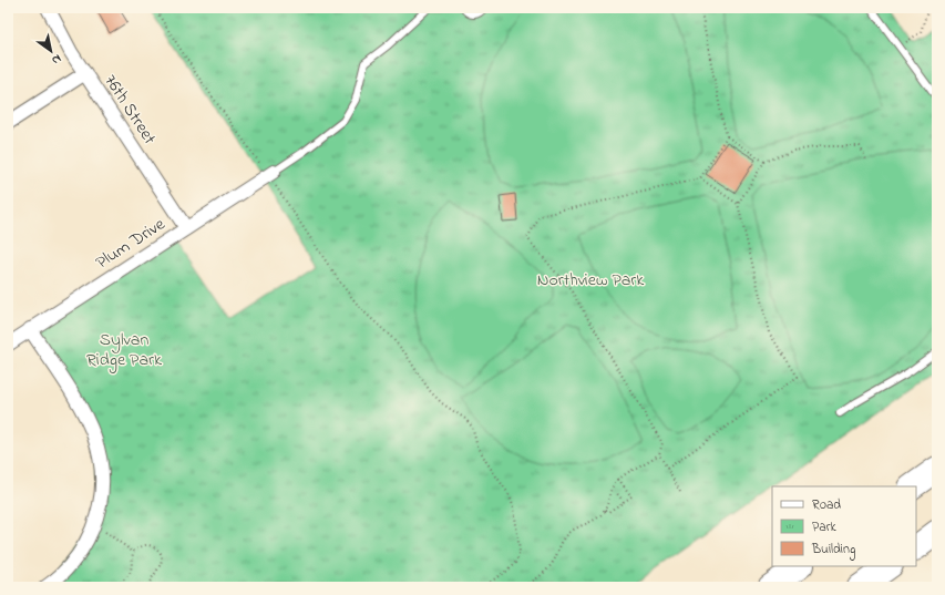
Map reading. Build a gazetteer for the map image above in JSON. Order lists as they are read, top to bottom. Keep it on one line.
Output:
{"streets":{"street":["76th Street","Plum Drive"]},"crossings":[["76th Street","Plum Drive"]],"parks":["Northview Park","Sylvan Ridge Park"],"legend":["Road","Park","Building"],"north":"bottom right"}
